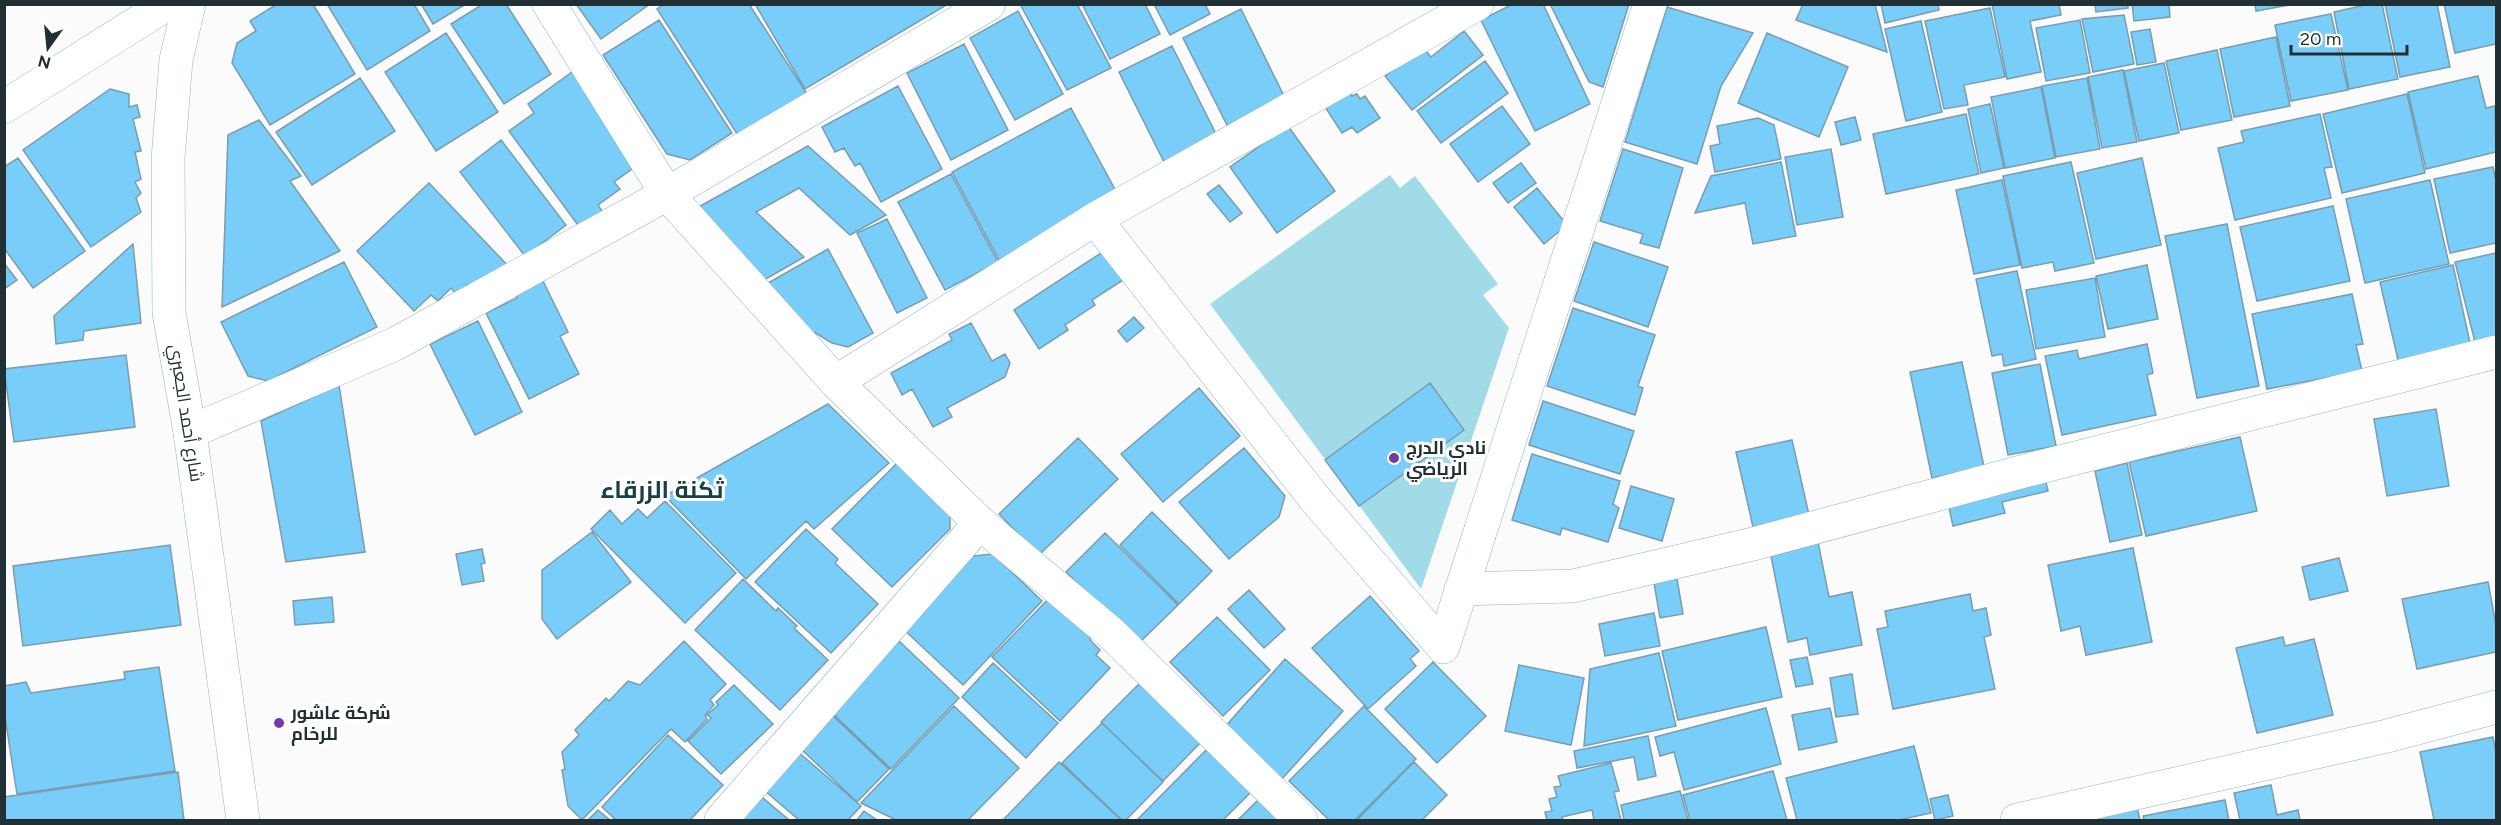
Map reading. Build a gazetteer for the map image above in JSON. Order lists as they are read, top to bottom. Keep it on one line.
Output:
{"streets":{"street":["شارع أحمد الجعبري"]},"districts":["ثكنة الزرقاء"],"places":["نادي الدرج الرياضي","شركة عاشور للرخام"],"scale_bar":"20 m","north":"bottom"}
